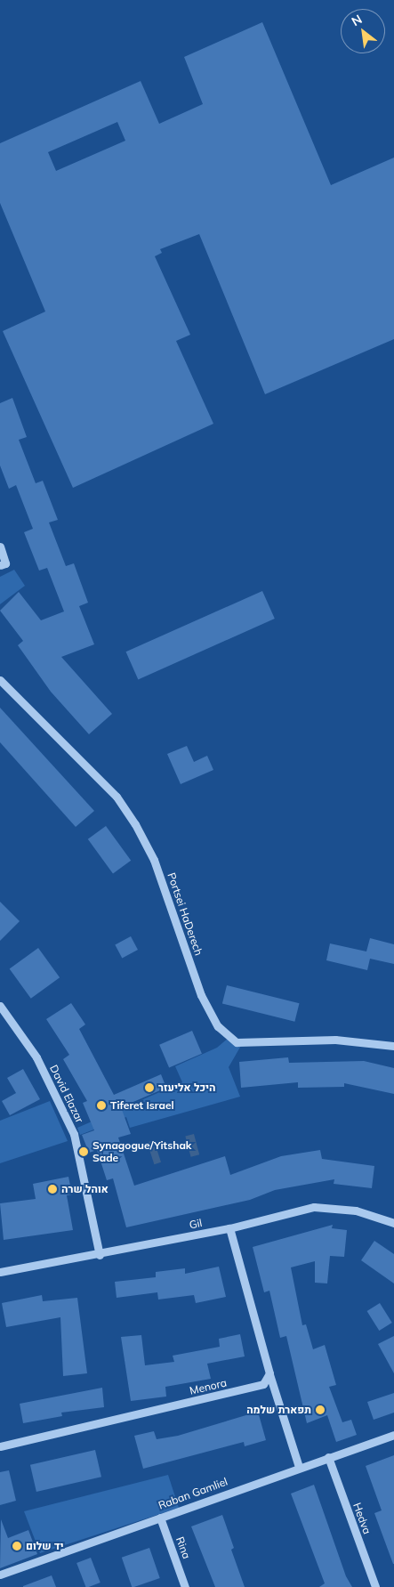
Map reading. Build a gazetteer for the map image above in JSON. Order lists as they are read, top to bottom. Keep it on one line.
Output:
{"streets":{"street":["Portsei HaDerech","David Elazar","Gil","Menora","Raban Gamliel","Hedva","Rina"]},"crossings":[["David Elazar","Gil"],["Raban Gamliel","Hedva"],["Raban Gamliel","Rina"]],"places":["היכל אליעזר","Tiferet Israel","Synagogue/Yitshak Sade","אוהל שרה","תפארת שלמה","יד שלום"],"north":"top left"}
